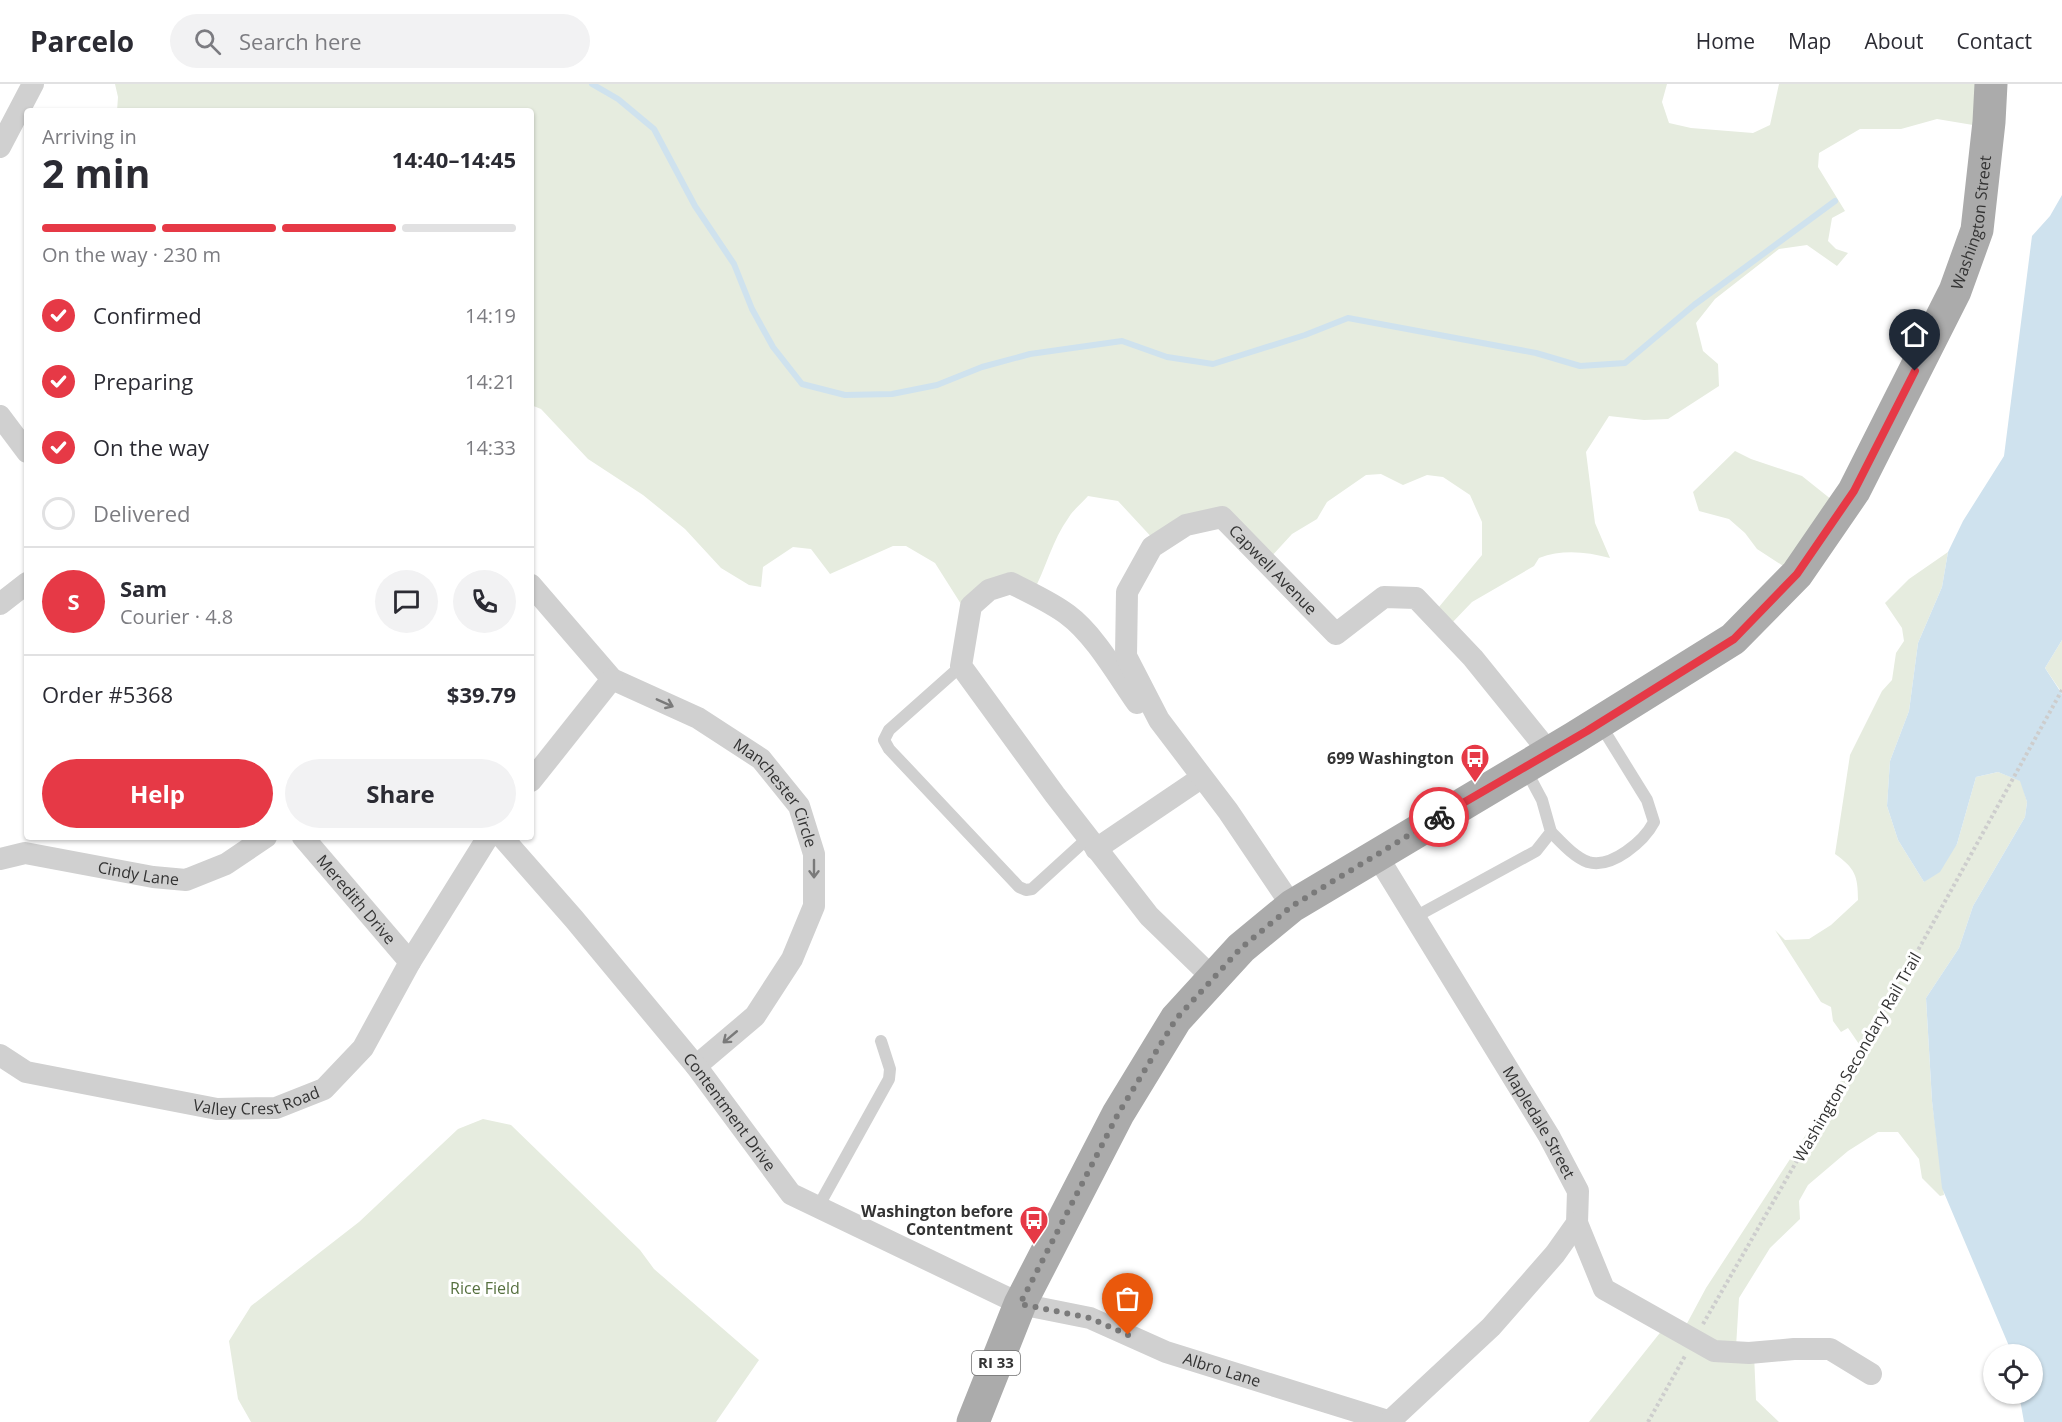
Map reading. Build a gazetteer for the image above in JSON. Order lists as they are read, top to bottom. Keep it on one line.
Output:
{"streets":{"main road":["Washington Street","RI 33"],"street":["Capwell Avenue","Manchester Circle","Cindy Lane","Meredith Drive","Valley Crest Road","Contentment Drive","Mapledale Street","Albro Lane"],"path":["Washington Secondary Rail Trail"]},"crossings":[["Washington Street","Capwell Avenue"],["Washington Street","Contentment Drive"],["Washington Street","Mapledale Street"],["Washington Street","Albro Lane"],["Manchester Circle","Contentment Drive"],["Meredith Drive","Valley Crest Road"],["Contentment Drive","Albro Lane"]],"parks":["Rice Field"],"places":{"bus stop":["699 Washington","Washington before Contentment"]},"page":{"header":"Parcelo","search":"Search here","nav":["Home","Map","About","Contact"],"heading":["2 min","Arriving in","14:40–14:45"],"panel":["Sam","Courier · 4.8","Order #5368","$39.79"],"bar":"On the way · 230 m","list":[["Confirmed","14:19"],["Preparing","14:21"],["On the way","14:33"],"Delivered"],"round":"S","buttons":["Help","Share"]}}
